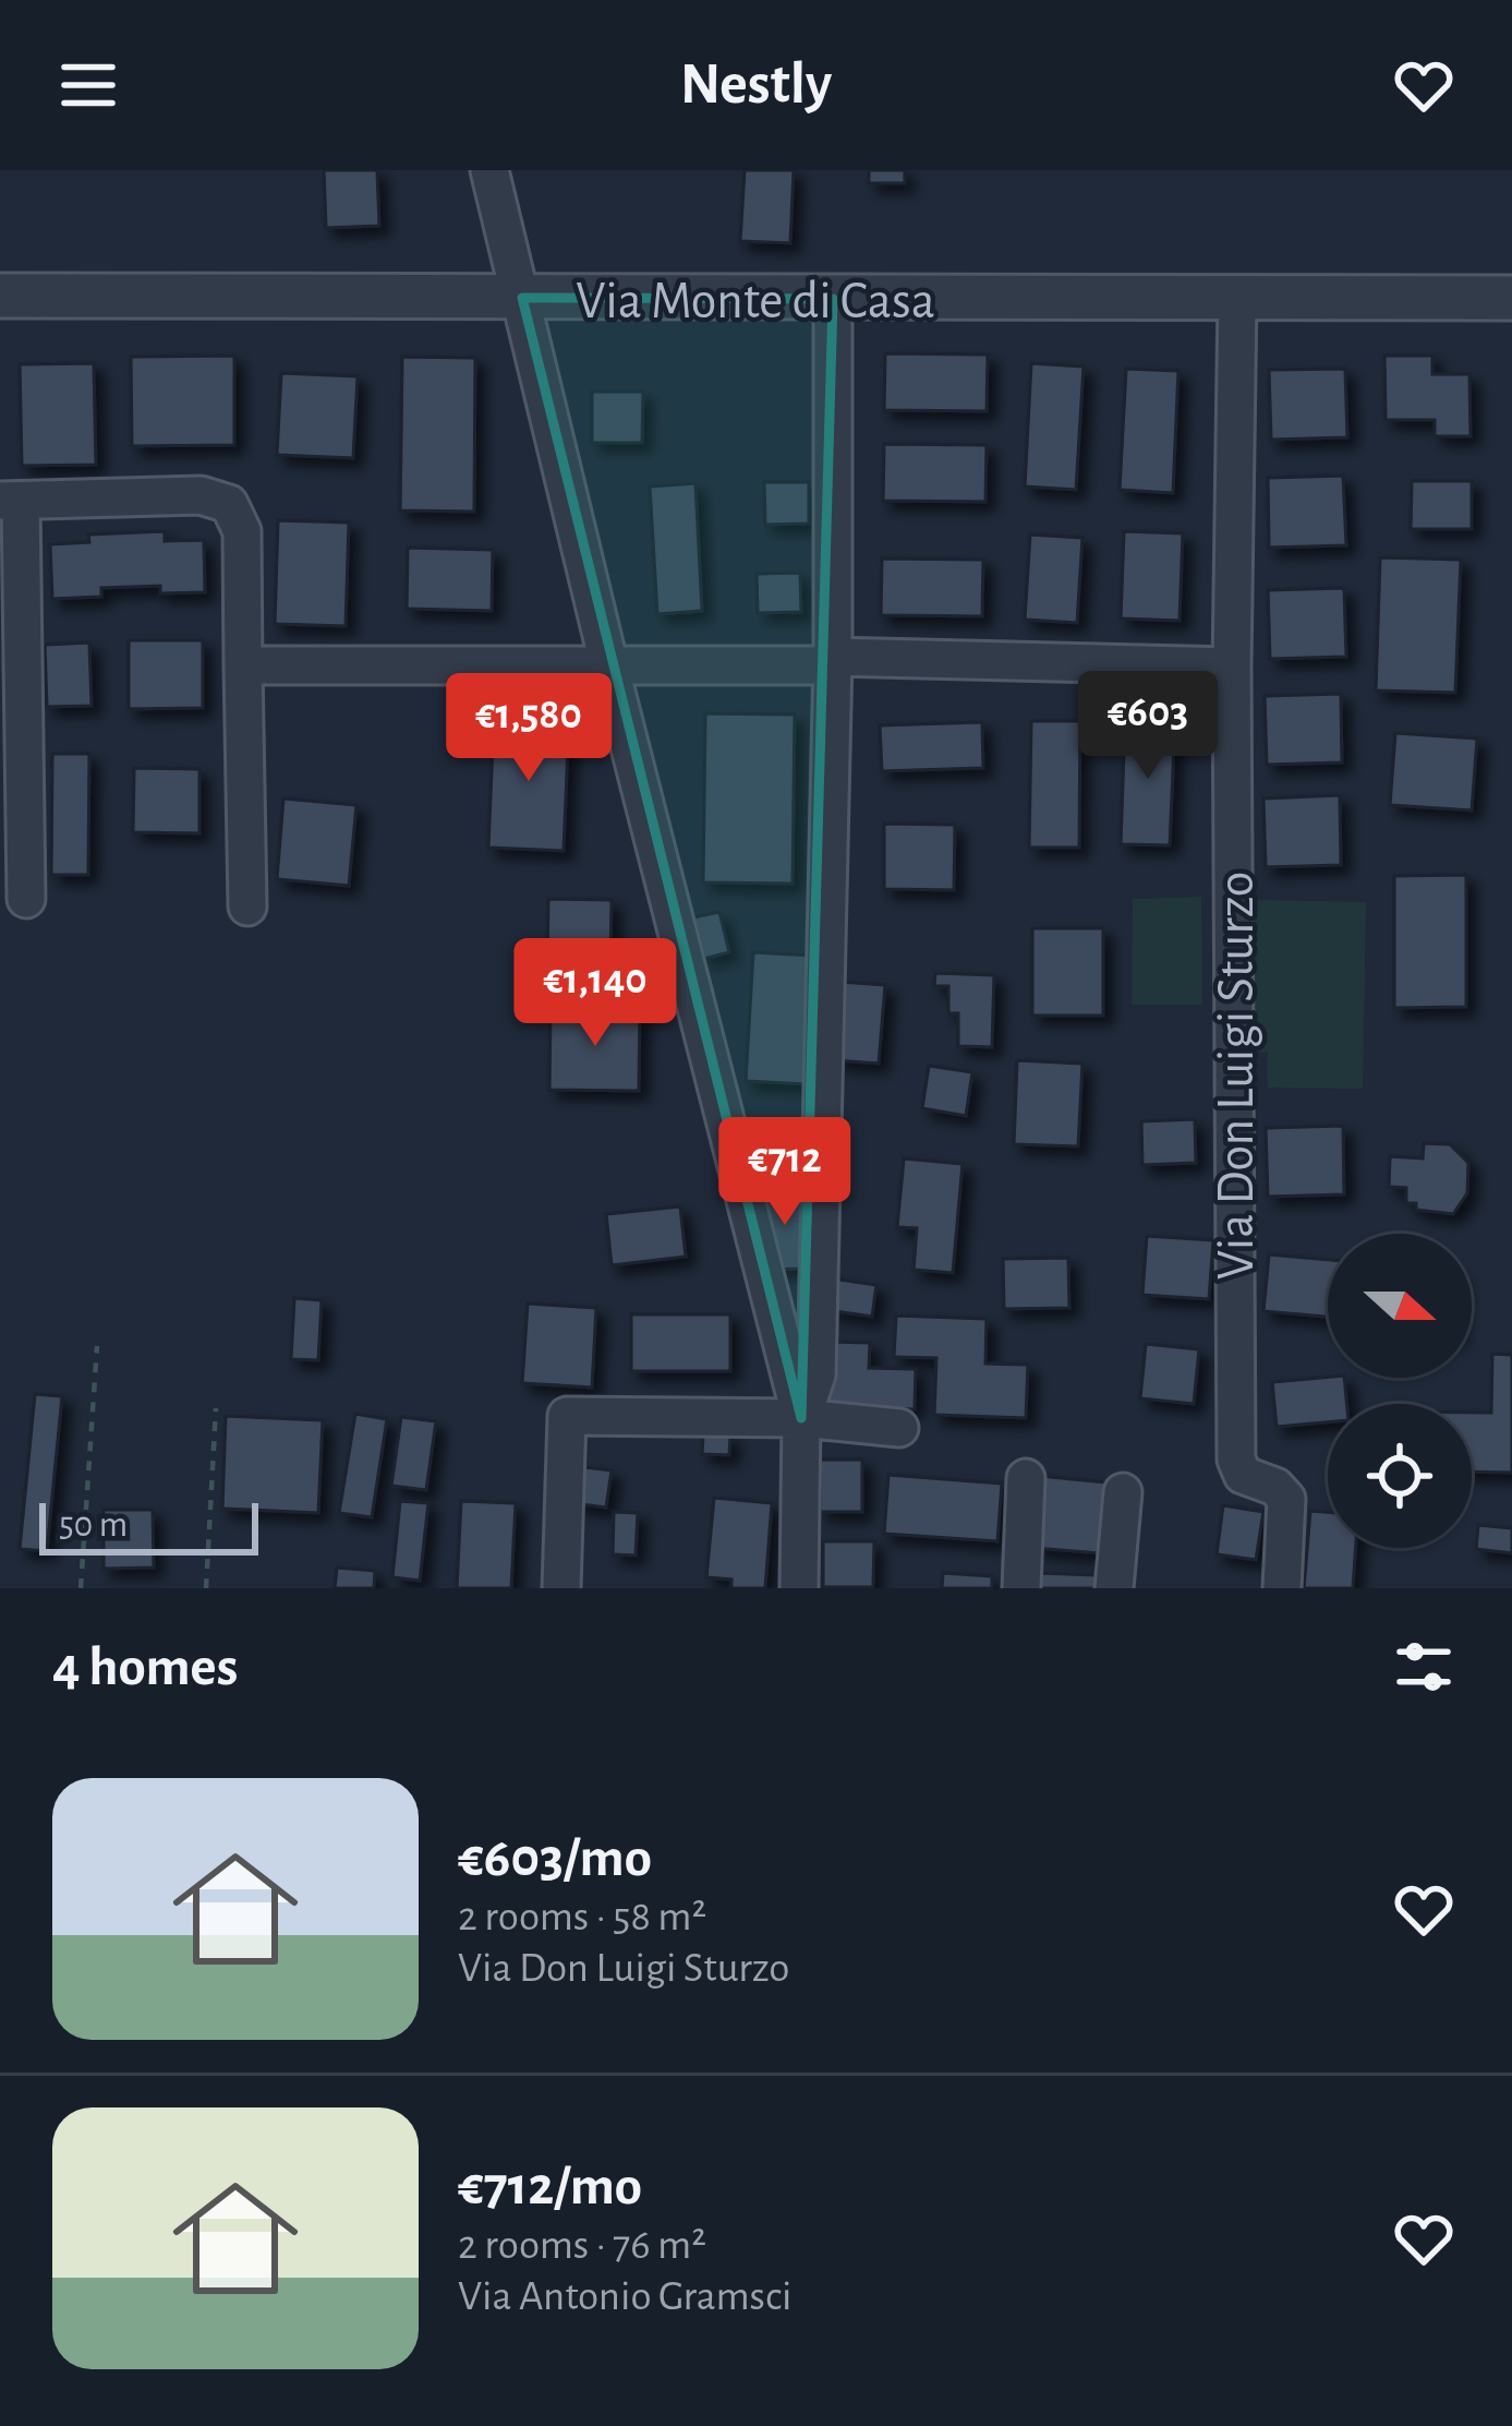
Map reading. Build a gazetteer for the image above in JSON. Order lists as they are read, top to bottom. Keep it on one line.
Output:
{"streets":{"street":["Via Monte di Casa","Via Don Luigi Sturzo"]},"crossings":[["Via Monte di Casa","Via Don Luigi Sturzo"]],"scale_bar":"50 m","north":"right","page":{"header":"Nestly","price":["€603","€1,580","€1,140","€712"],"scale":"50 m","heading":"4 homes","list":[{"name":"€603/mo","note":"2 rooms · 58 m² · Via Don Luigi Sturzo"},{"name":"€712/mo","note":"2 rooms · 76 m² · Via Antonio Gramsci"}]}}
